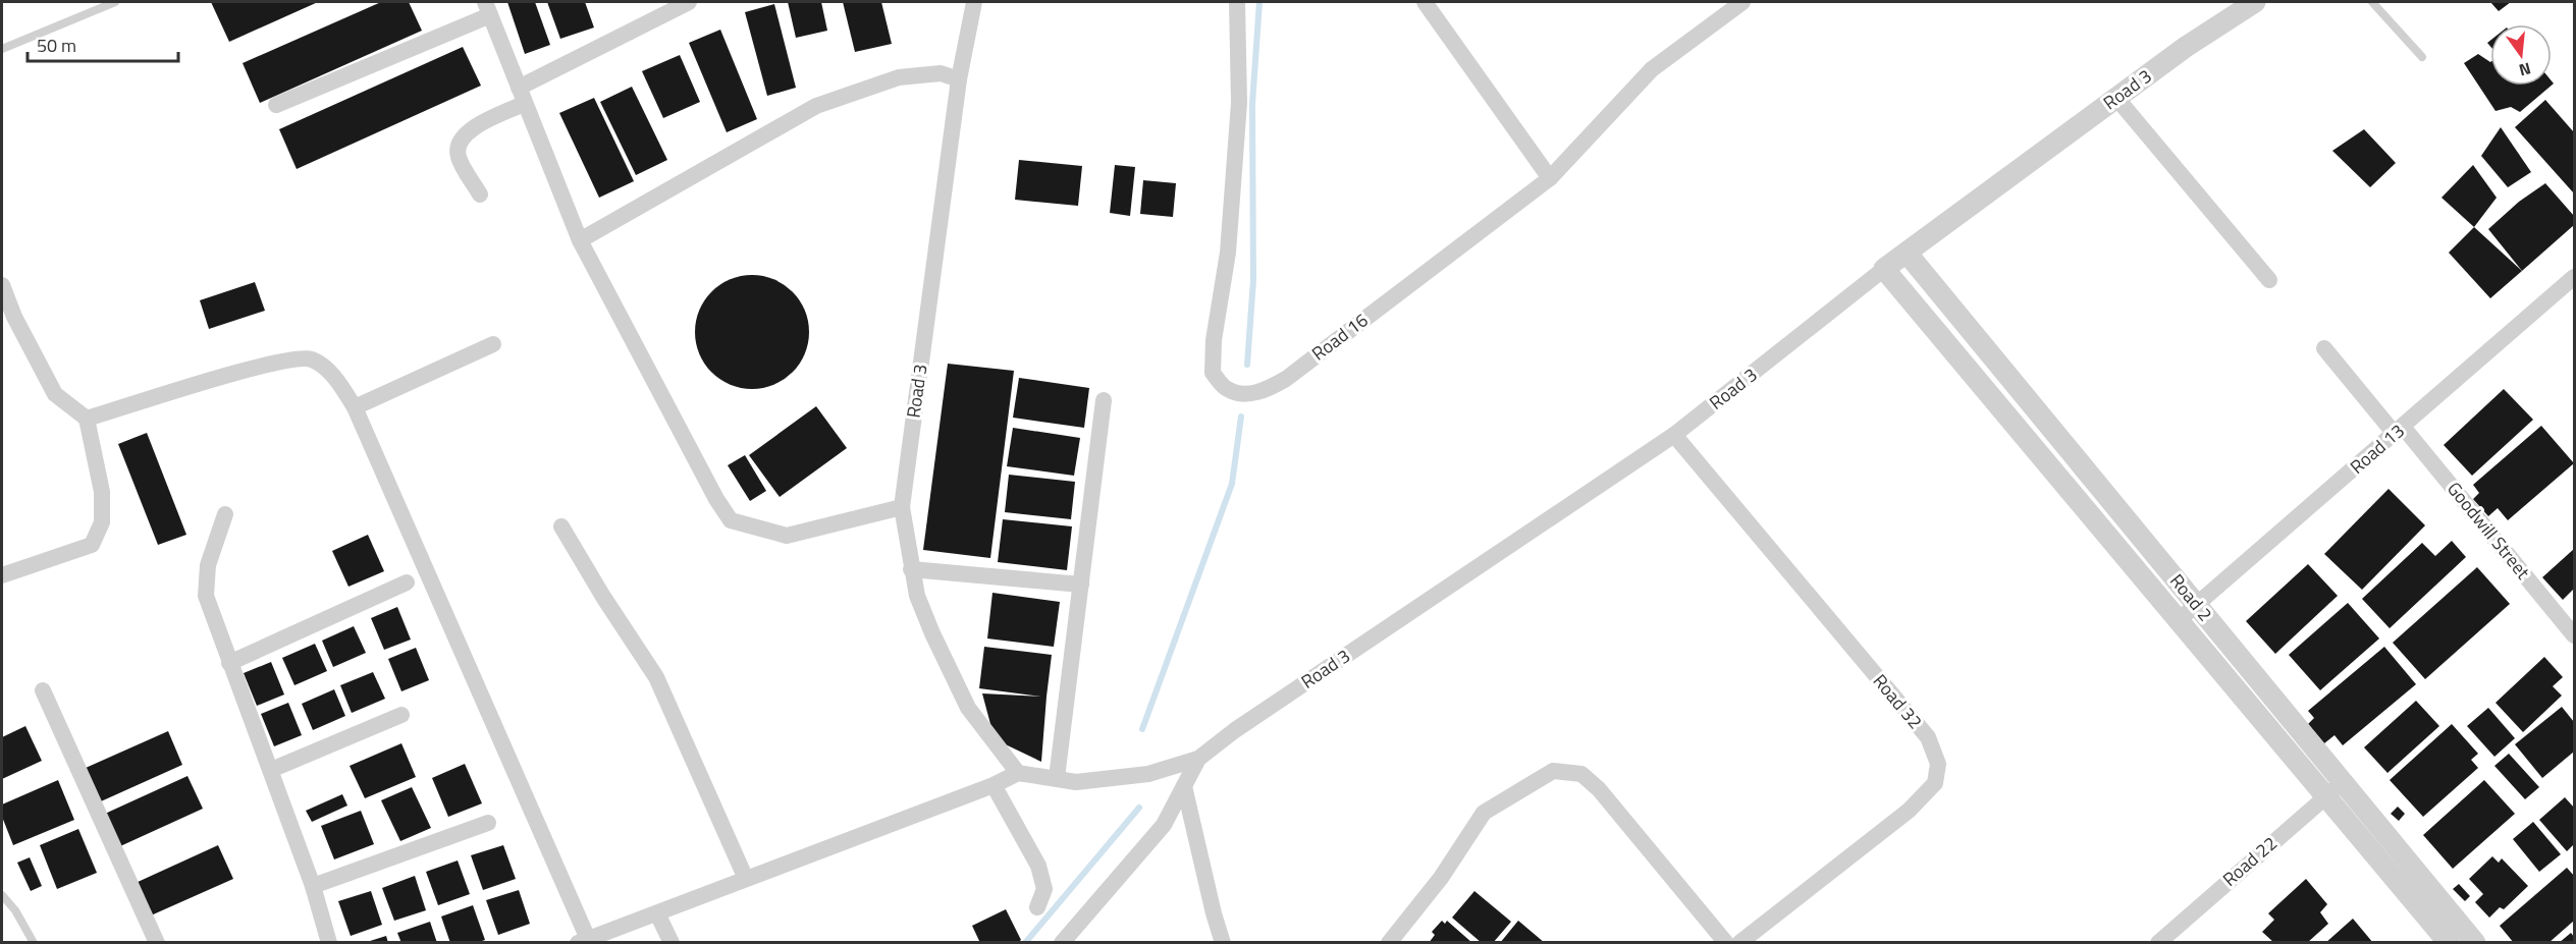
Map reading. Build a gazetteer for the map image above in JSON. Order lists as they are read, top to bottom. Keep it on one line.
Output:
{"streets":{"street":["Road 3","Road 16","Road 13","Goodwill Street","Road 2","Road 32","Road 22"]},"crossings":[["Road 3","Road 2"],["Road 3","Road 32"],["Road 13","Goodwill Street"],["Road 13","Road 2"],["Road 2","Road 22"]],"scale_bar":"50 m","north":"bottom"}
